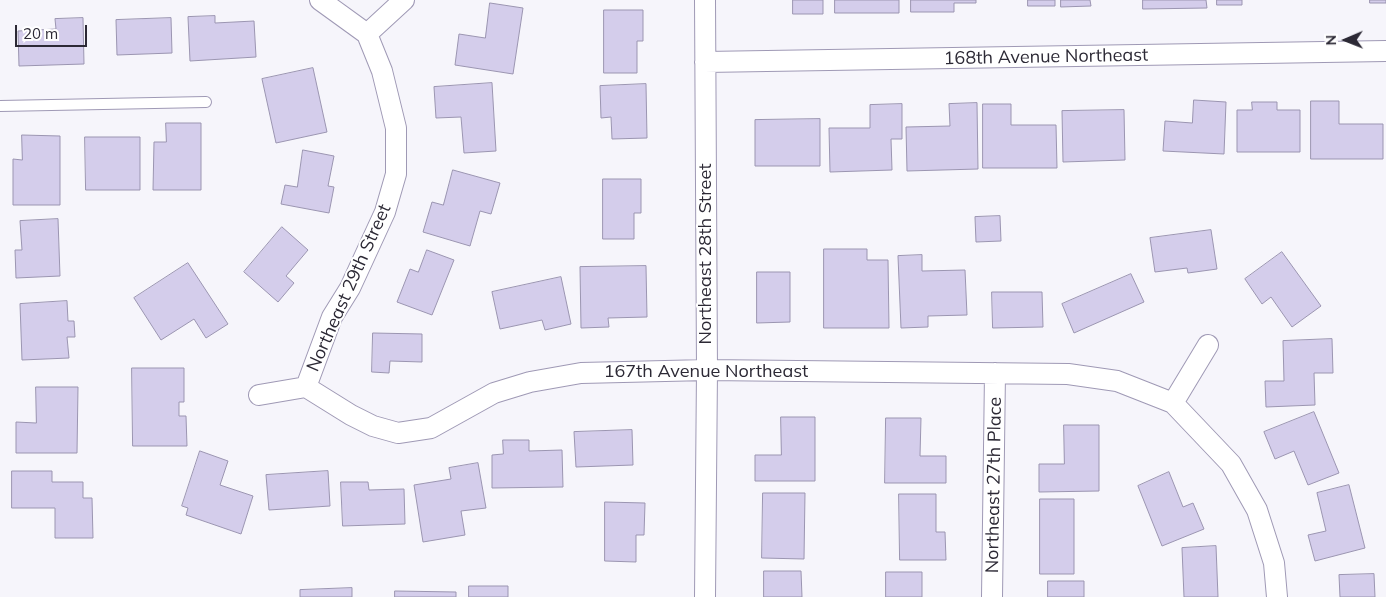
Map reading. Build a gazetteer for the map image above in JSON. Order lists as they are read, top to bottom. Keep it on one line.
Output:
{"streets":{"street":["168th Avenue Northeast","Northeast 28th Street","Northeast 29th Street","167th Avenue Northeast","Northeast 27th Place"]},"crossings":[["168th Avenue Northeast","Northeast 28th Street"],["Northeast 28th Street","167th Avenue Northeast"],["Northeast 29th Street","167th Avenue Northeast"],["167th Avenue Northeast","Northeast 27th Place"]],"scale_bar":"20 m","north":"left"}
